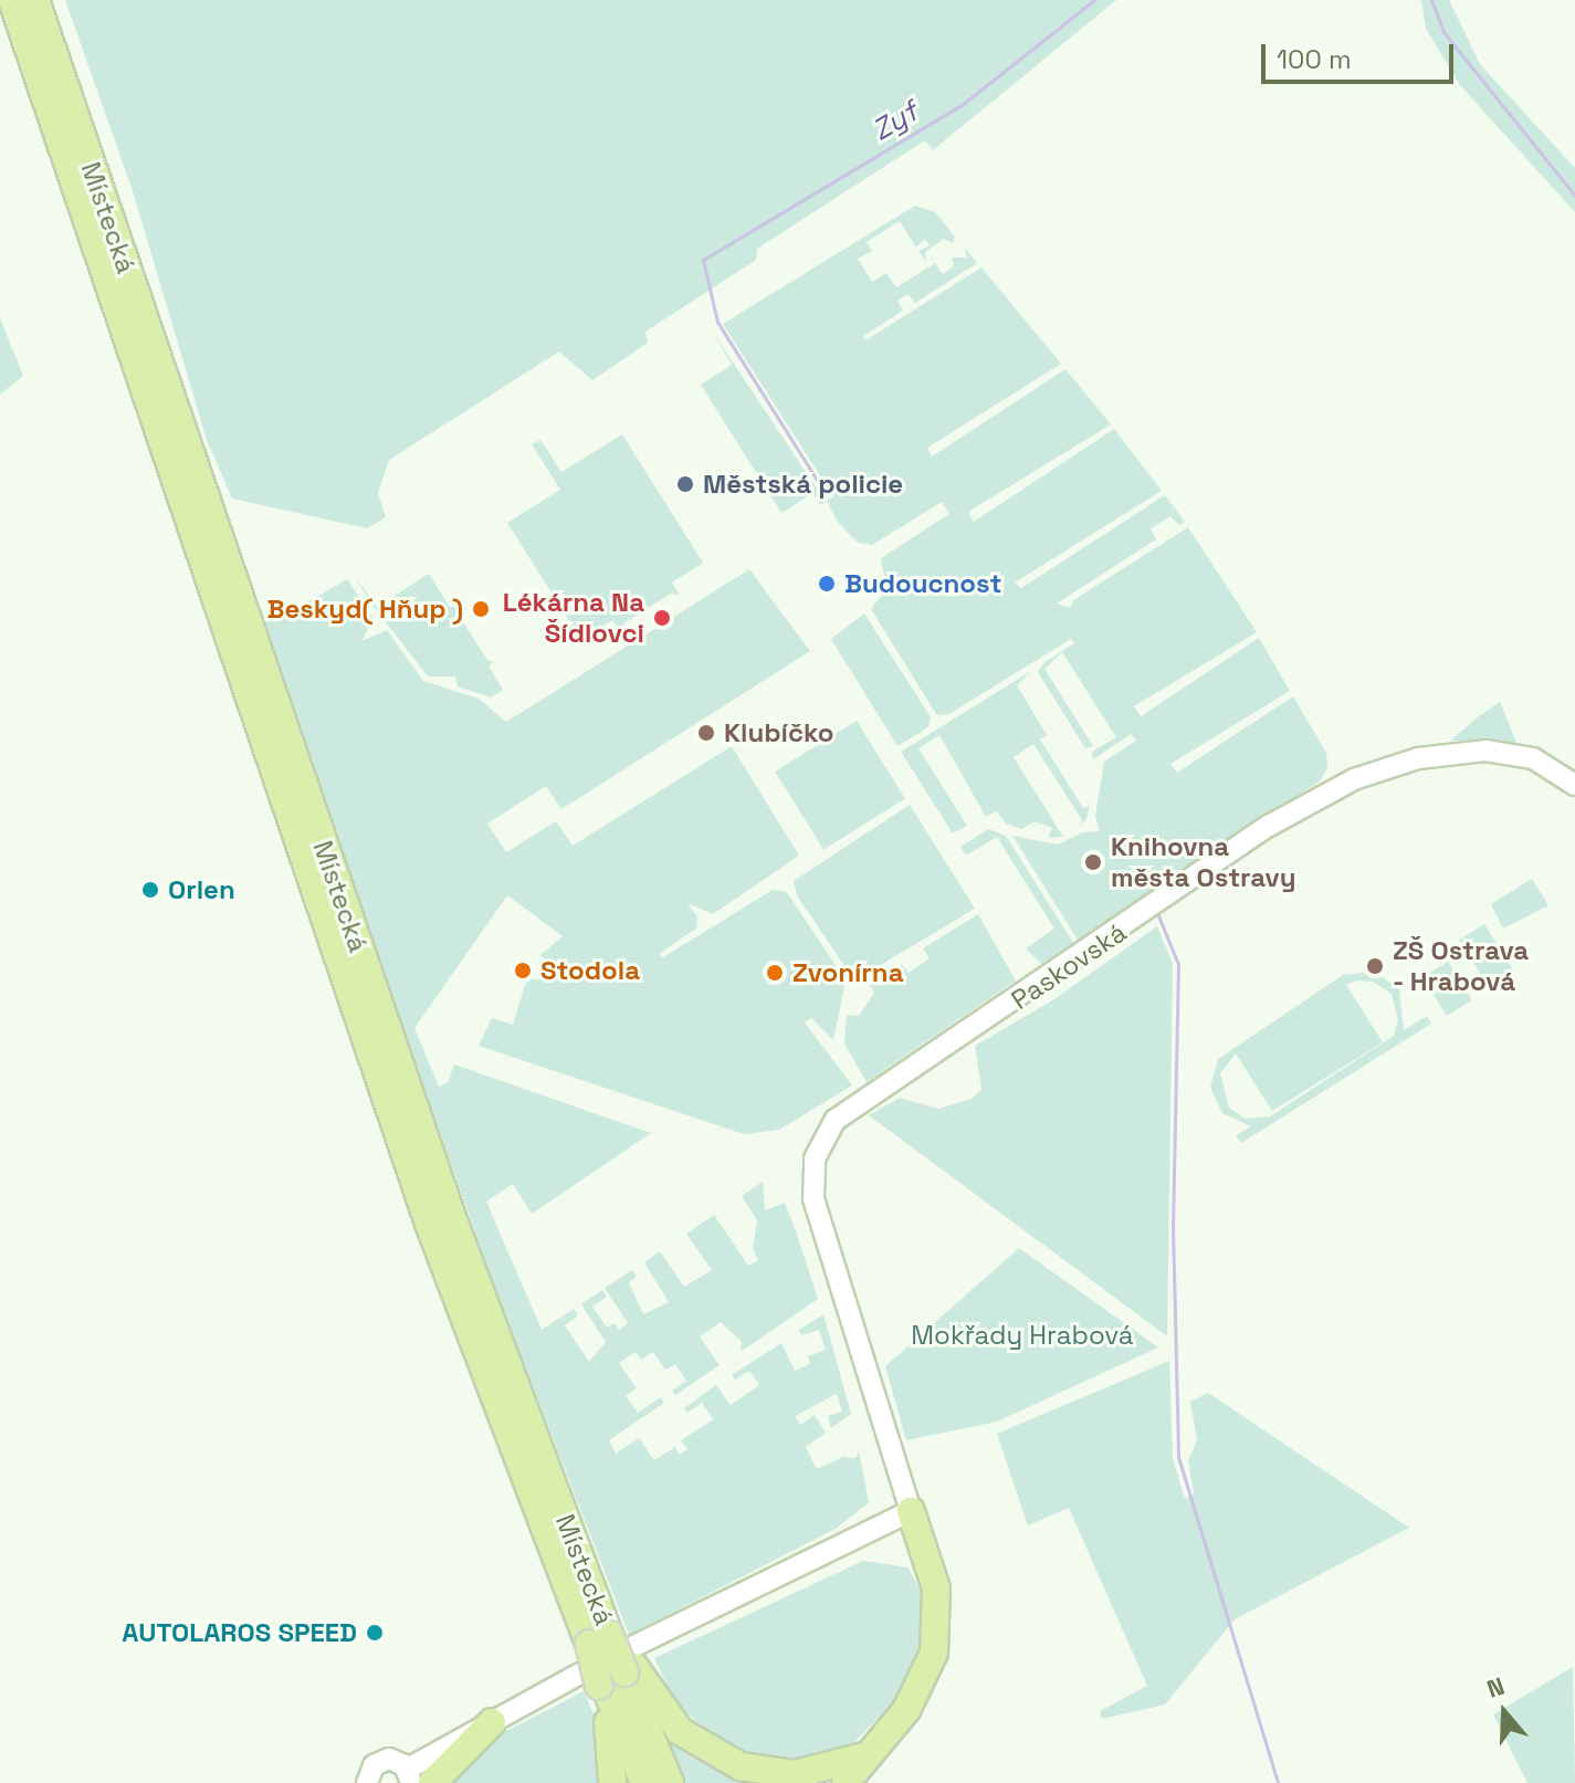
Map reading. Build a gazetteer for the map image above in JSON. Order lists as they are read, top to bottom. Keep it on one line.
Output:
{"streets":{"highway":["Místecká"],"main road":["Paskovská"]},"water":["Zyf"],"parks":["Mokřady Hrabová"],"places":["Městská policie","Budoucnost","Beskyd( Hňup )","Lékárna Na Šídlovci","Klubíčko","Knihovna města Ostravy","Orlen","ZŠ Ostrava - Hrabová","Stodola","Zvonírna","AUTOLAROS SPEED"],"scale_bar":"100 m","north":"top"}
